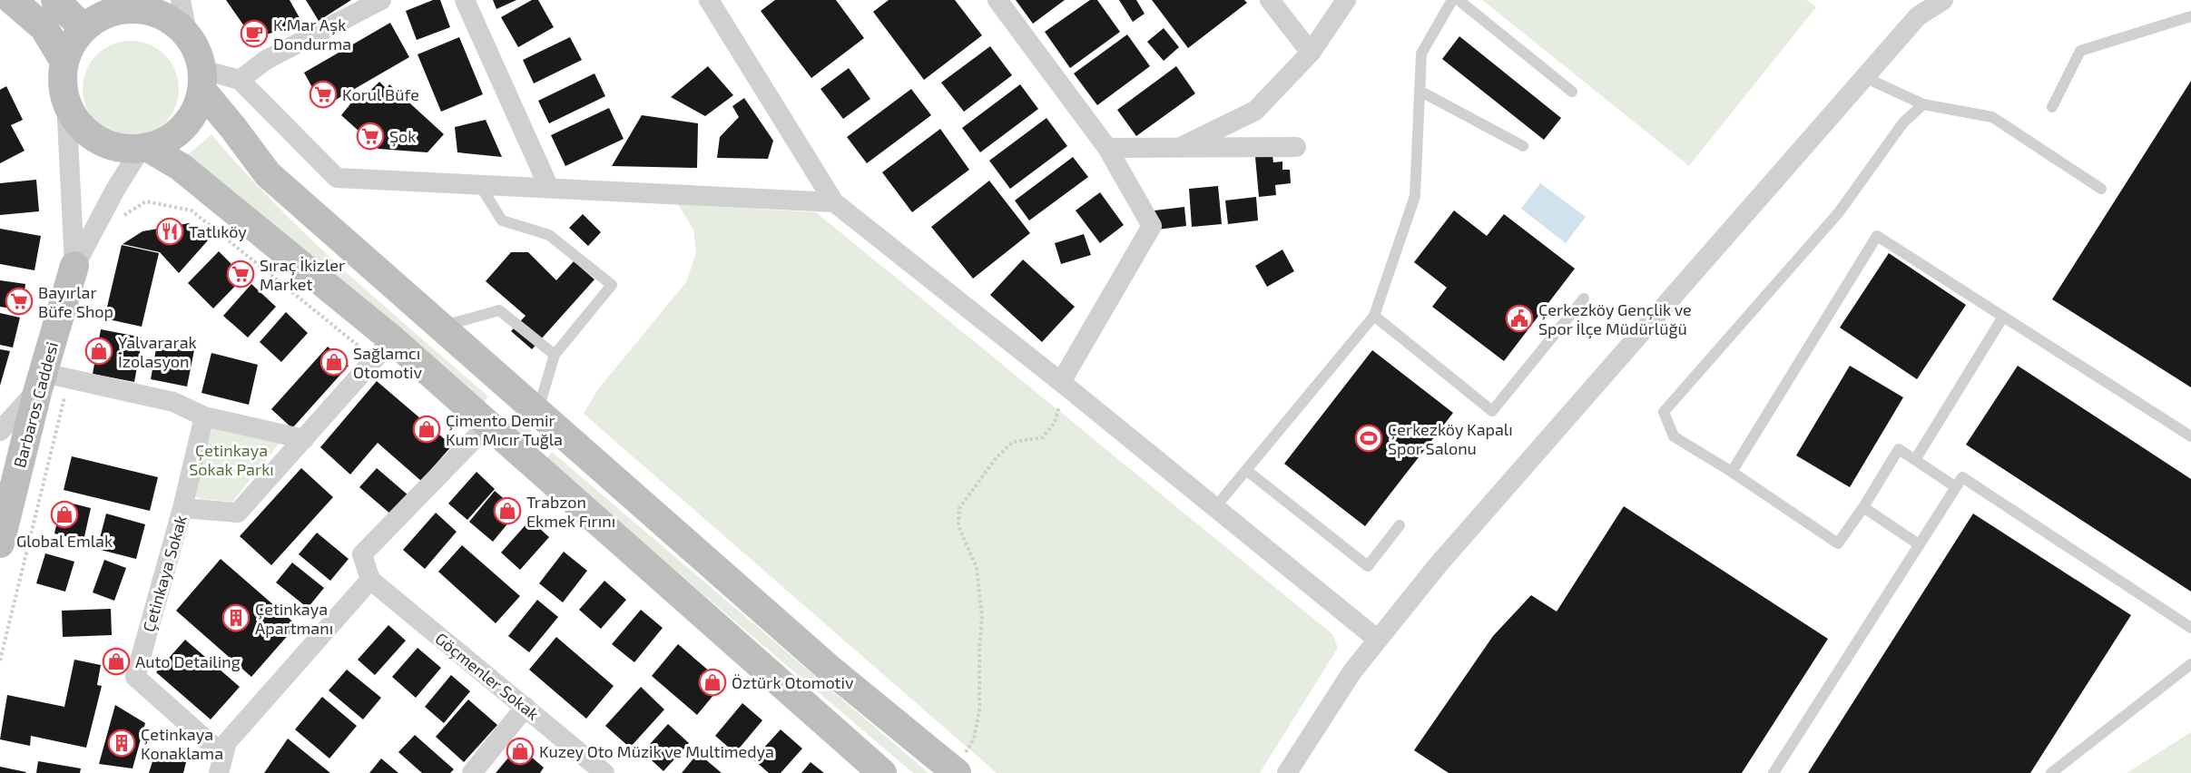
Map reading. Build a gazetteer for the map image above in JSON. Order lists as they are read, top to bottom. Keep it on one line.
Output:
{"streets":{"main road":["Barbaros Caddesi"],"street":["Çetinkaya Sokak","Göçmenler Sokak"]},"parks":["Çetinkaya Sokak Parkı"],"places":{"cafe":["K.Mar Aşk Dondurma"],"supermarket":["Korul Büfe","Şok","Sıraç İkizler Market","Bayırlar Büfe Shop"],"restaurant":["Tatlıköy"],"public building":["Çerkezköy Gençlik ve Spor İlçe Müdürlüğü"],"shop":["Yalvararak İzolasyon","Sağlamcı Otomotiv","Çimento Demir Kum Mıcır Tuğla","Trabzon Ekmek Fırını","Global Emlak","Auto Detailing","Öztürk Otomotiv","Kuzey Oto Müzik ve Multimedya"],"sports":["Çerkezköy Kapalı Spor Salonu"],"building":["Çetinkaya Apartmanı","Çetinkaya Konaklama"]}}
